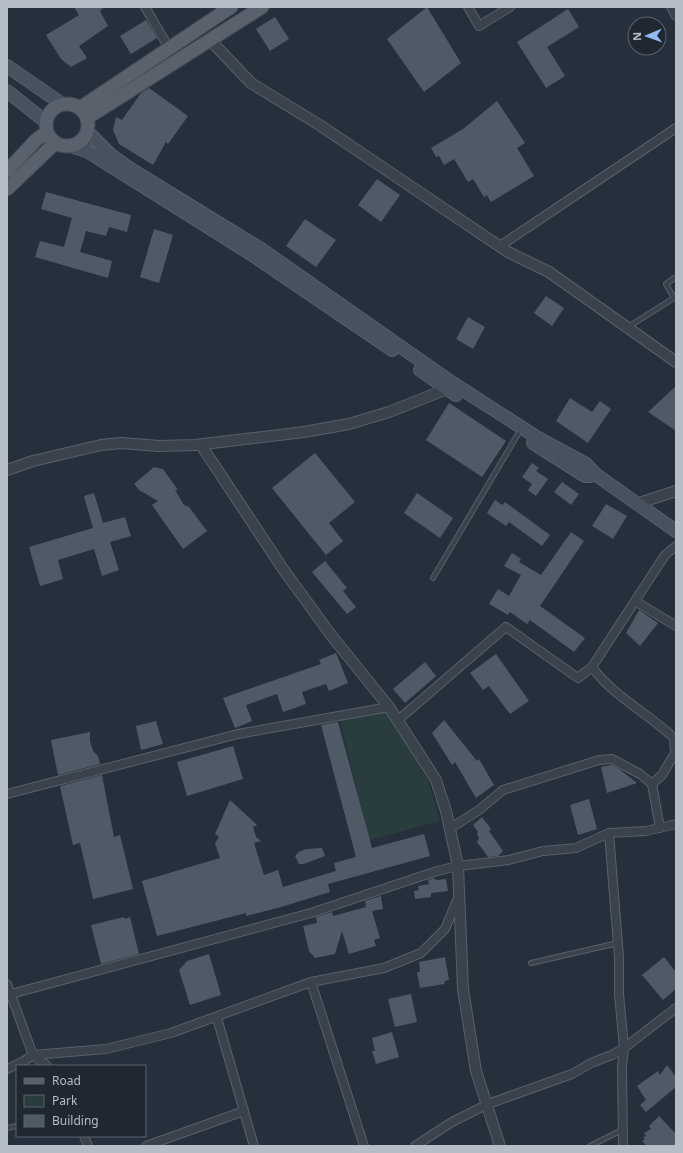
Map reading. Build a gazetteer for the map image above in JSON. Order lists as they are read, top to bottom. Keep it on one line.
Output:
{"legend":["Road","Park","Building"],"north":"left"}
